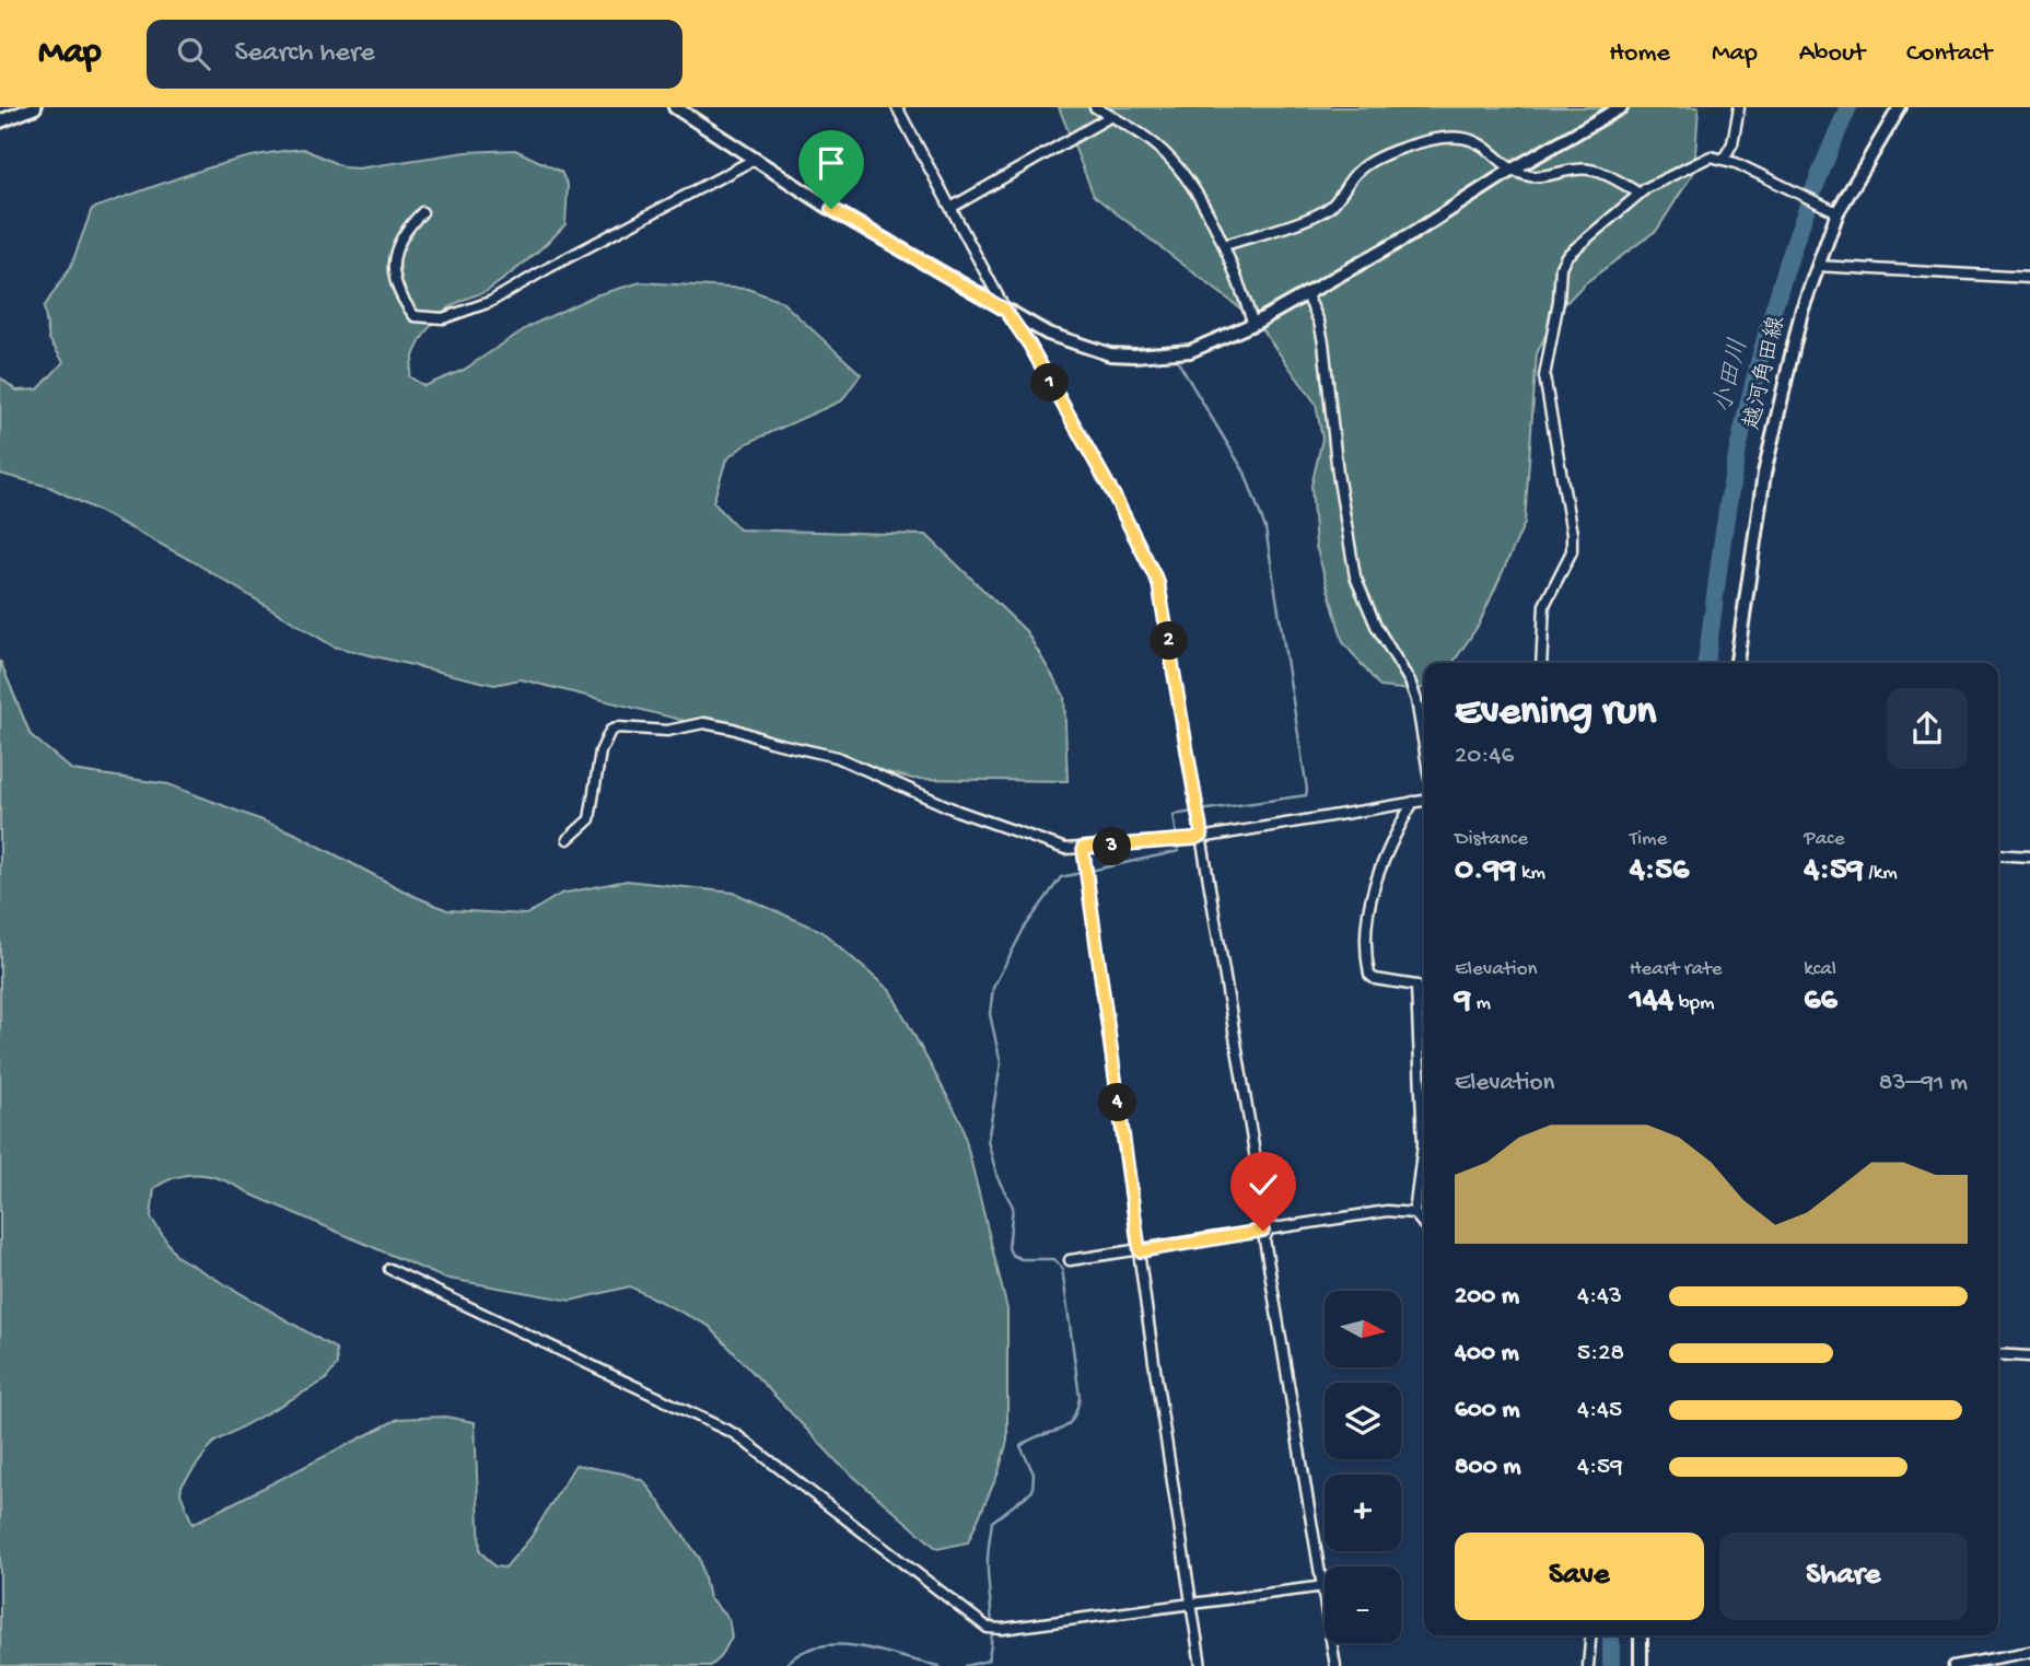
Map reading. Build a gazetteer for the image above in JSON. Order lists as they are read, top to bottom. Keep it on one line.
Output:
{"streets":{"street":["越河角田線"]},"water":["小田川"],"north":"right","page":{"header":"Map","search":"Search here","nav":["Home","Map","About","Contact"],"pins":["1","2","3","4"],"heading":["Evening run","20:46"],"stats":[["Distance","0.99 km"],["Time","4:56"],["Pace","4:59 /km"],["Elevation","9 m"],["Heart rate","144 bpm"],["kcal","66"]],"chart":["Elevation","83–91 m"],"list":[{"name":"200 m","note":"4:43"},{"name":"400 m","note":"5:28"},{"name":"600 m","note":"4:45"},{"name":"800 m","note":"4:59"}],"map_buttons":["+","−"],"buttons":["Save","Share"]}}
